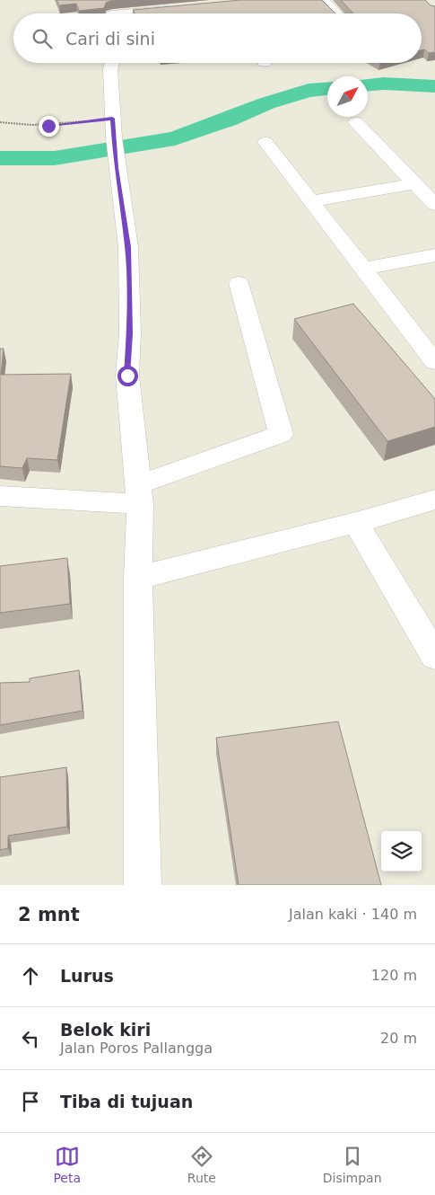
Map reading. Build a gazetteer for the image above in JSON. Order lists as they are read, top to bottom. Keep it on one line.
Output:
{"north":"top right","page":{"search":"Cari di sini","heading":["2 mnt","Jalan kaki · 140 m"],"list":[["Lurus","120 m"],["Belok kiri","Jalan Poros Pallangga","20 m"],"Tiba di tujuan"],"nav":["Peta","Rute","Disimpan"]}}
